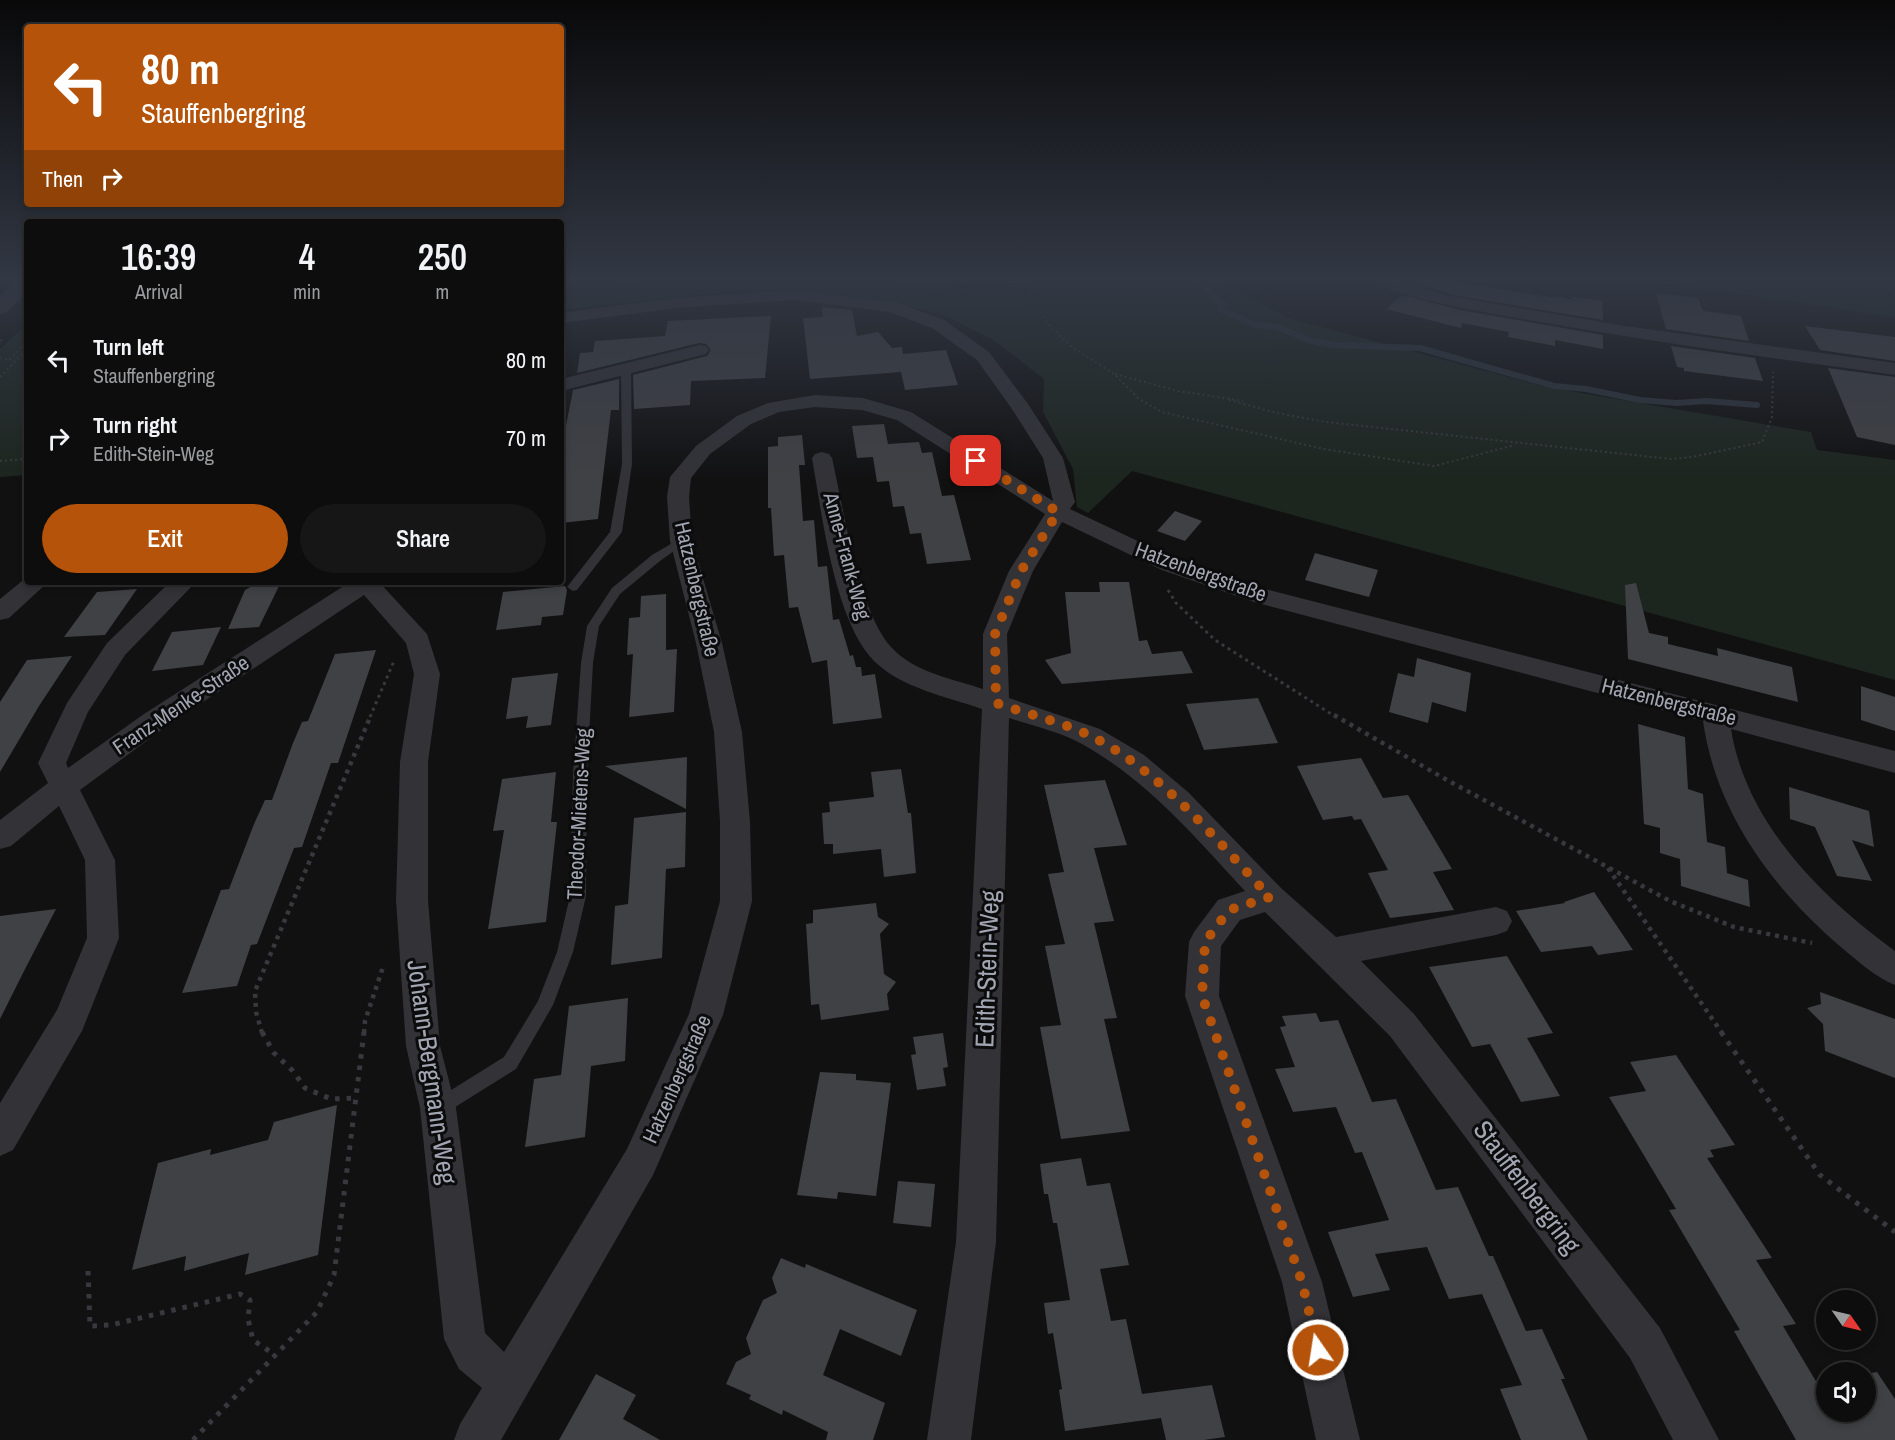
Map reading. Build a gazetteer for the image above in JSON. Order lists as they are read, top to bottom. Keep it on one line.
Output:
{"streets":{"street":["Anne-Frank-Weg","Hatzenbergstraße","Franz-Menke-Straße","Edith-Stein-Weg","Johann-Bergmann-Weg","Stauffenbergring"],"lane":["Theodor-Mietens-Weg"]},"crossings":[["Anne-Frank-Weg","Edith-Stein-Weg"],["Anne-Frank-Weg","Stauffenbergring"],["Hatzenbergstraße","Theodor-Mietens-Weg"],["Hatzenbergstraße","Edith-Stein-Weg"],["Hatzenbergstraße","Johann-Bergmann-Weg"],["Theodor-Mietens-Weg","Johann-Bergmann-Weg"],["Edith-Stein-Weg","Stauffenbergring"]],"north":"bottom right","page":{"turn":["80 m","Stauffenbergring"],"then":"Then","eta":["16:39","Arrival","4","min","250","m"],"list":[{"name":"Turn left","note":"Stauffenbergring","value":"80 m"},{"name":"Turn right","note":"Edith-Stein-Weg","value":"70 m"}],"buttons":["Exit","Share"]}}
